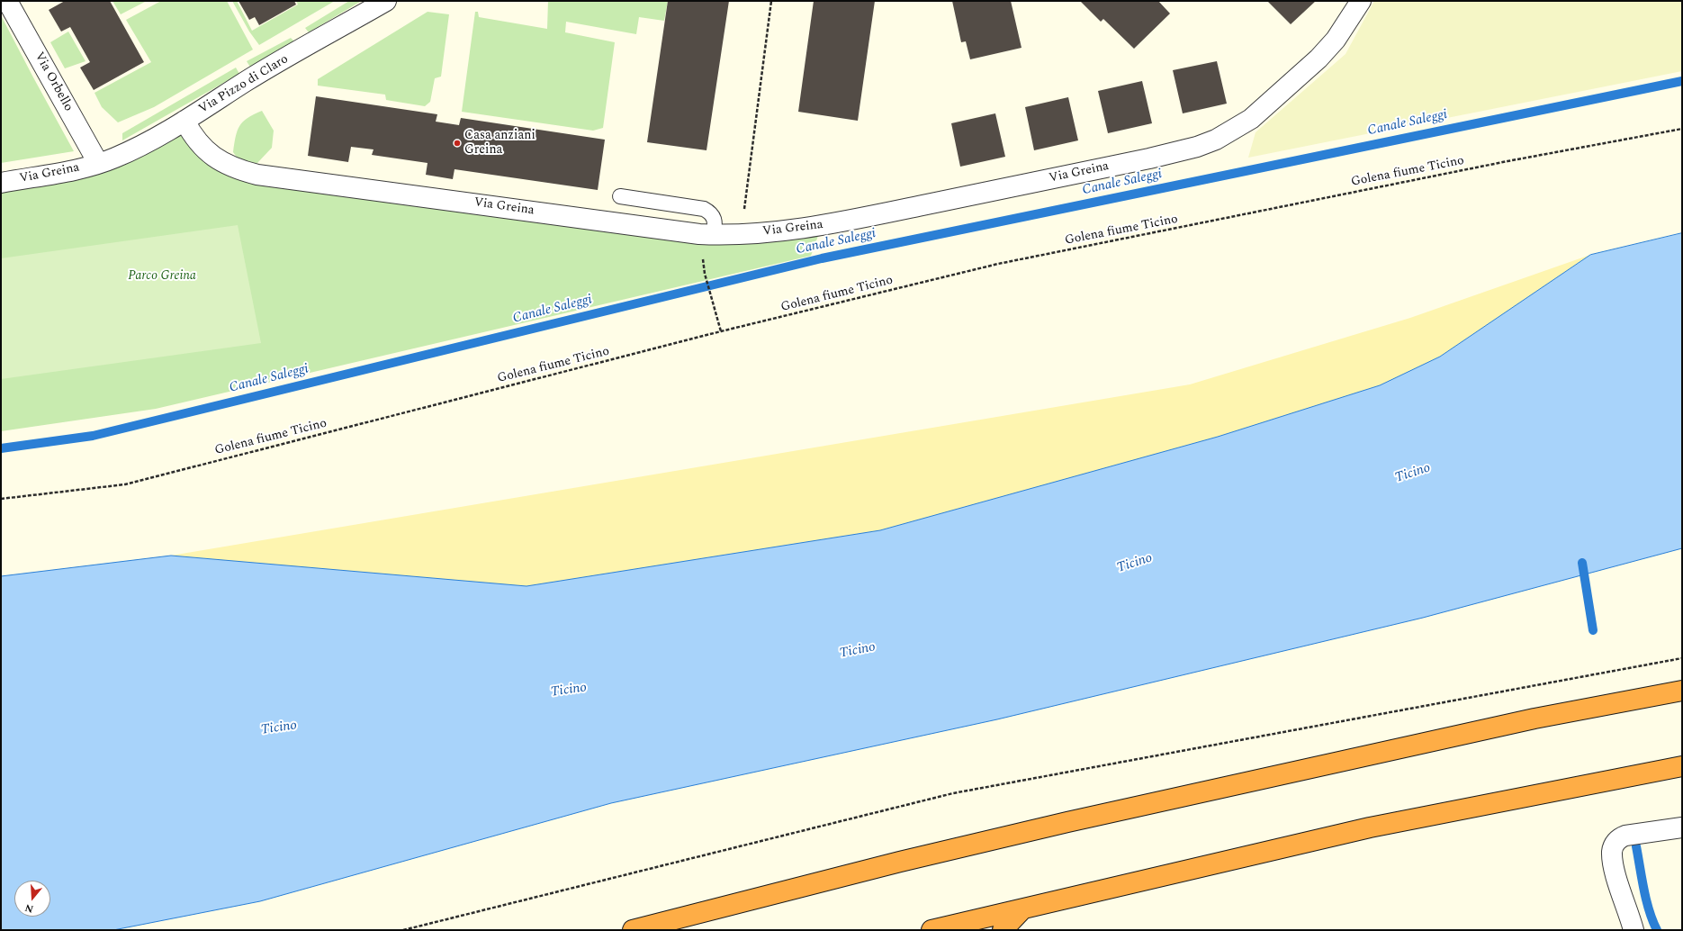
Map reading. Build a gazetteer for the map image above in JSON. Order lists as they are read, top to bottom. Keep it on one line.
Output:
{"streets":{"street":["Via Orbello","Via Pizzo di Claro","Via Greina"],"path":["Golena fiume Ticino"]},"crossings":[["Via Orbello","Via Pizzo di Claro"],["Via Orbello","Via Greina"],["Via Pizzo di Claro","Via Greina"]],"water":["Canale Saleggi","Ticino"],"parks":["Parco Greina"],"places":["Casa anziani Greina"],"north":"bottom"}
